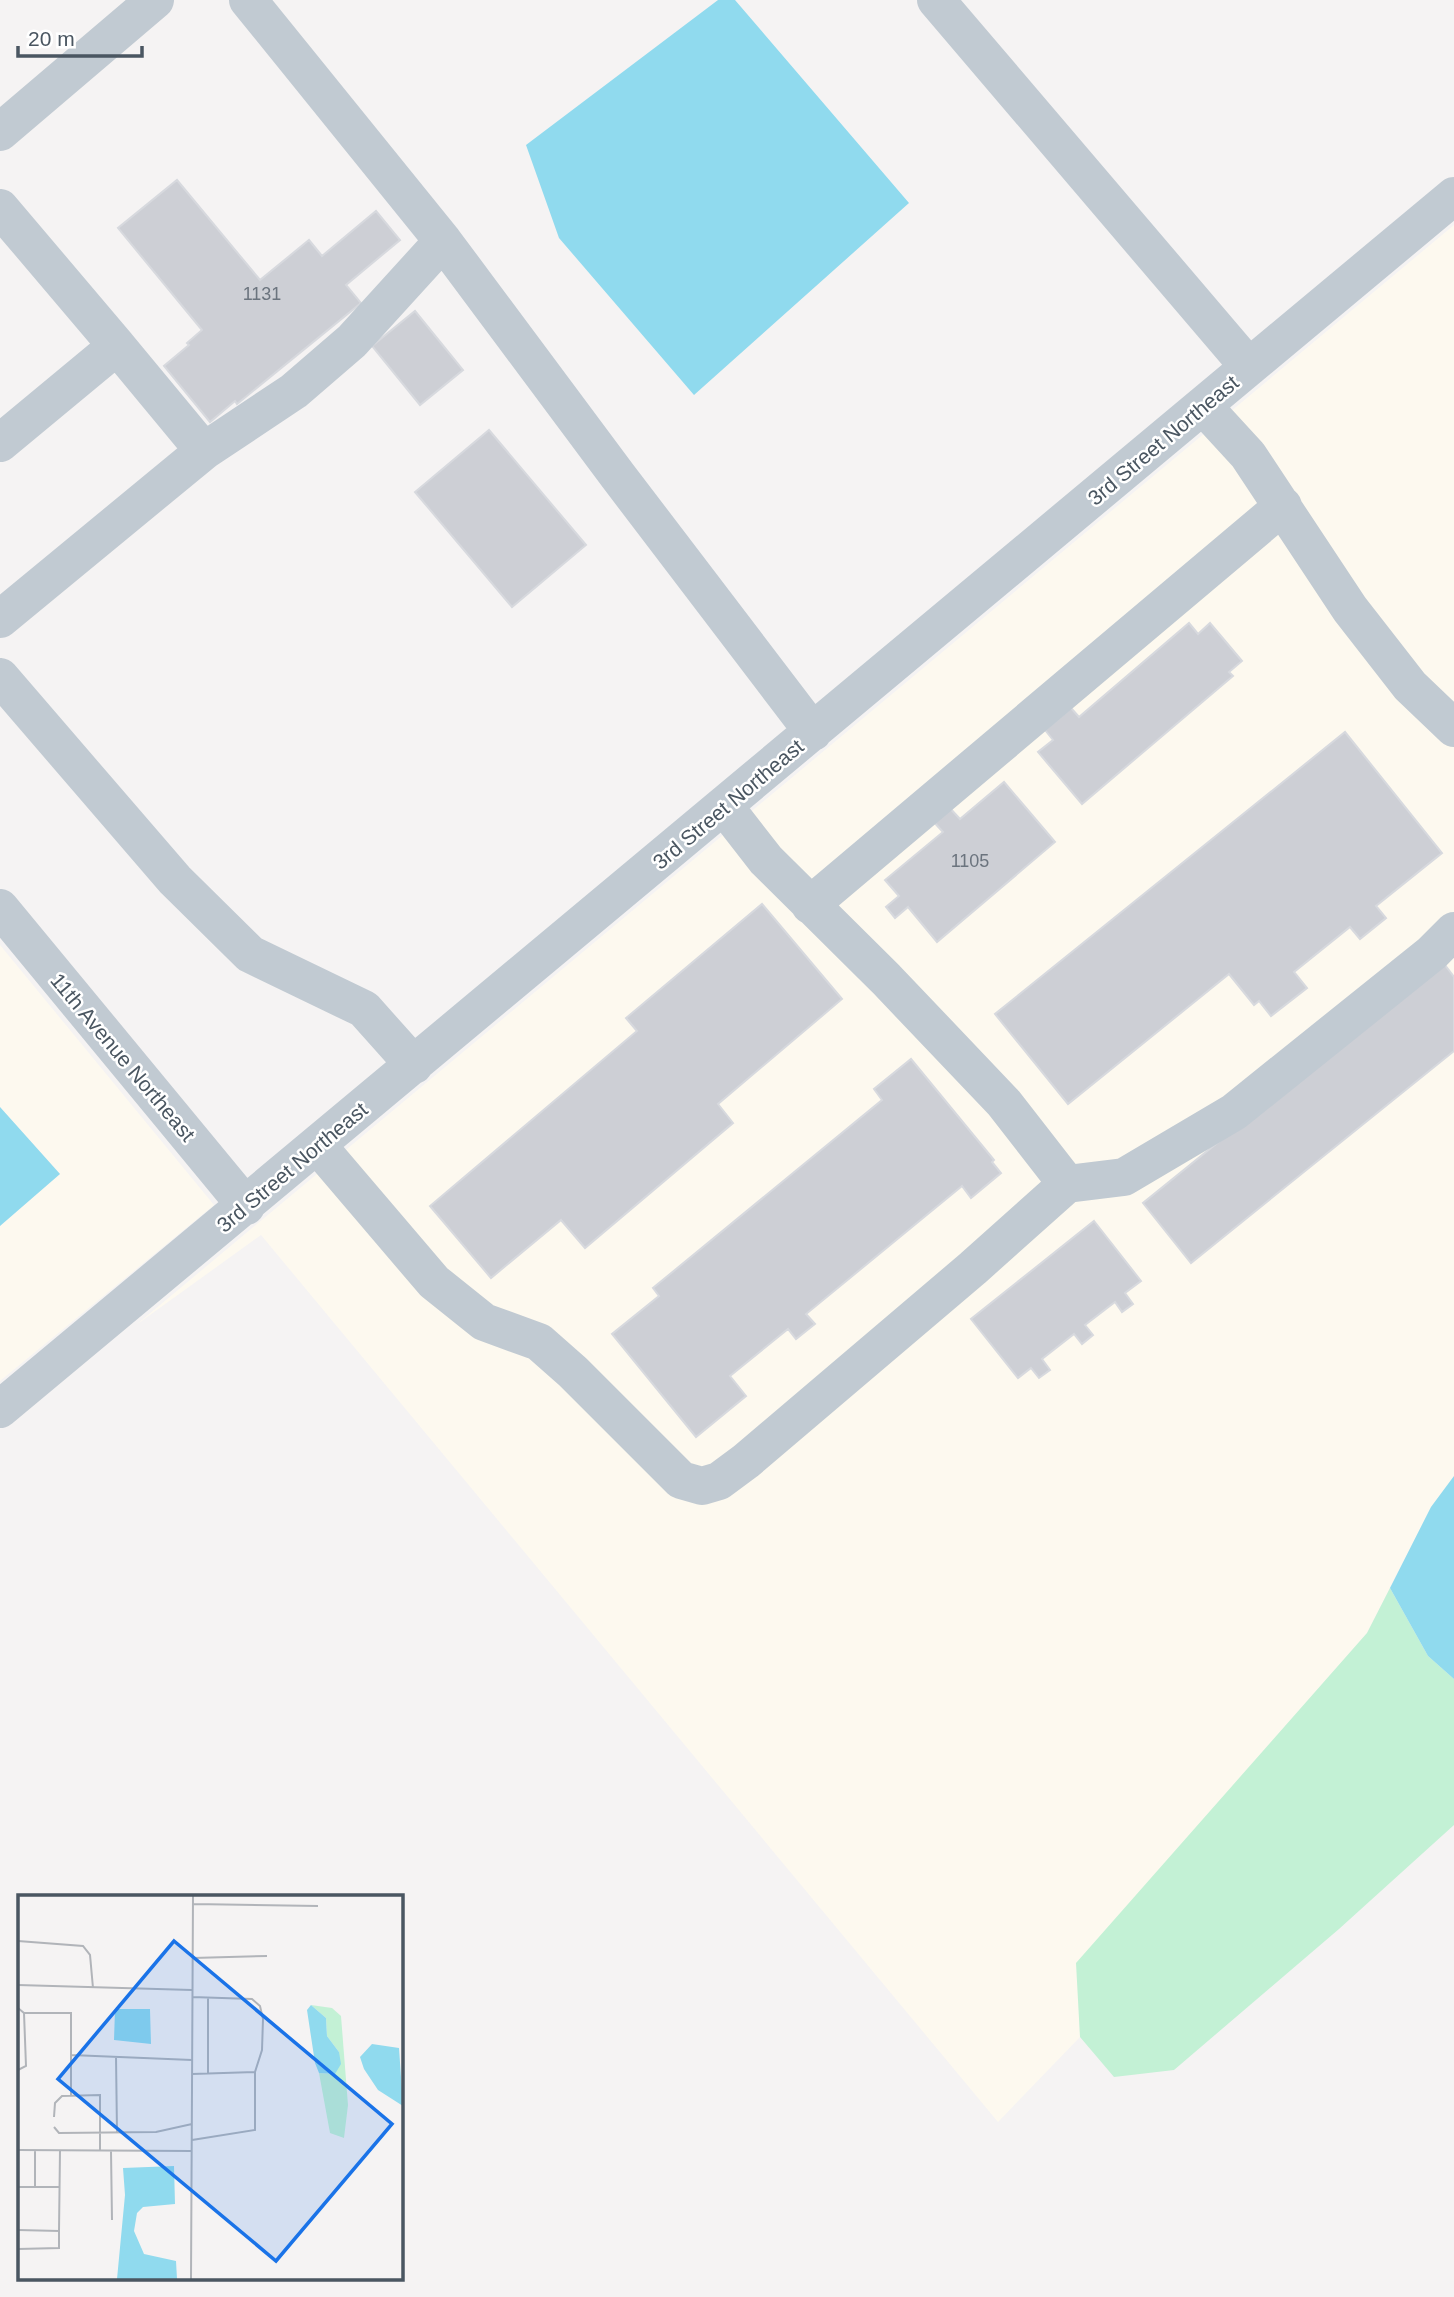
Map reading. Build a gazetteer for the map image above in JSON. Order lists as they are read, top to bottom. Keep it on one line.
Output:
{"streets":{"street":["3rd Street Northeast","11th Avenue Northeast"]},"crossings":[["3rd Street Northeast","11th Avenue Northeast"]],"house_numbers":["1131","1105"],"scale_bar":"20 m"}
